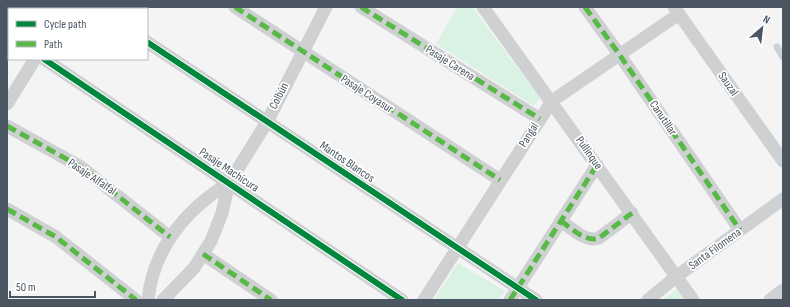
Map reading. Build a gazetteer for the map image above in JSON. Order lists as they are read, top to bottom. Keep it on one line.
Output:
{"streets":{"street":["Pasaje Carena","Sauzal","Pasaje Coyasur","Colbún","Canutillar","Pangal","Pullinque","Mantos Blancos","Pasaje Machicura","Pasaje Alfalfal","Santa Filomena"]},"crossings":[["Pasaje Carena","Pangal"],["Sauzal","Pangal"],["Pasaje Coyasur","Colbún"],["Pasaje Coyasur","Pangal"],["Colbún","Mantos Blancos"],["Colbún","Pasaje Machicura"],["Colbún","Pasaje Alfalfal"],["Canutillar","Pangal"],["Canutillar","Santa Filomena"],["Pangal","Pullinque"],["Pangal","Mantos Blancos"],["Pullinque","Santa Filomena"]],"legend":["Cycle path","Path"],"scale_bar":"50 m","north":"top right"}
